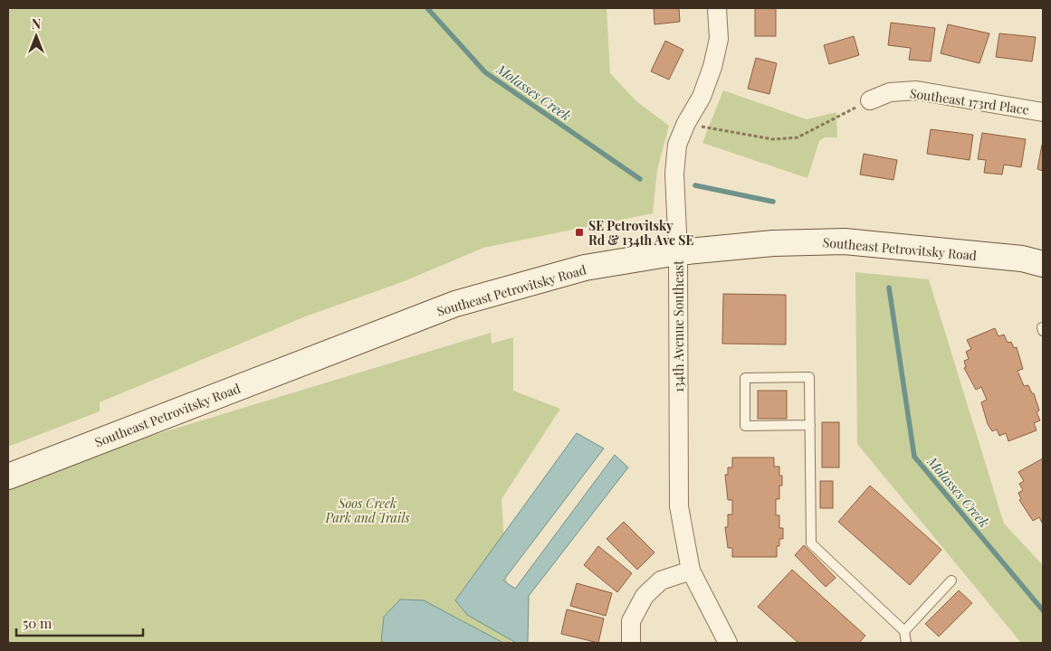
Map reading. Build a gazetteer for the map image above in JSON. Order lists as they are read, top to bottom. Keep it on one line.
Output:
{"streets":{"main road":["Southeast Petrovitsky Road"],"street":["Southeast 173rd Place","134th Avenue Southeast"]},"crossings":[["Southeast Petrovitsky Road","134th Avenue Southeast"]],"water":["Molasses Creek"],"parks":["Soos Creek Park and Trails"],"places":{"transit":["SE Petrovitsky Rd & 134th Ave SE"]},"scale_bar":"50 m","north":"top"}
